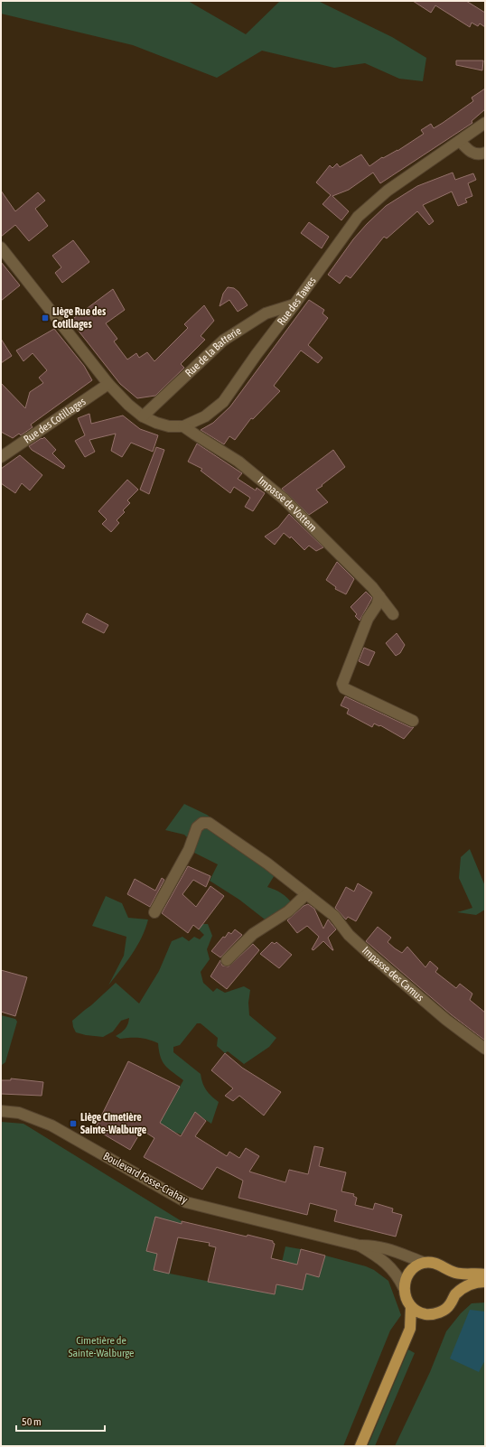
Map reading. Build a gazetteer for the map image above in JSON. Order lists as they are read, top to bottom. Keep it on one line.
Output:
{"streets":{"main road":["Boulevard Fosse-Crahay"],"street":["Rue des Tawes","Rue de la Batterie","Rue des Cotillages","Impasse de Vottem","Impasse des Camus"]},"crossings":[["Rue des Tawes","Rue de la Batterie"],["Rue des Tawes","Rue des Cotillages"],["Rue des Tawes","Impasse de Vottem"]],"parks":["Cimetière de Sainte-Walburge"],"places":{"transit":["Liège Rue des Cotillages","Liège Cimetière Sainte-Walburge"]},"scale_bar":"50 m"}
